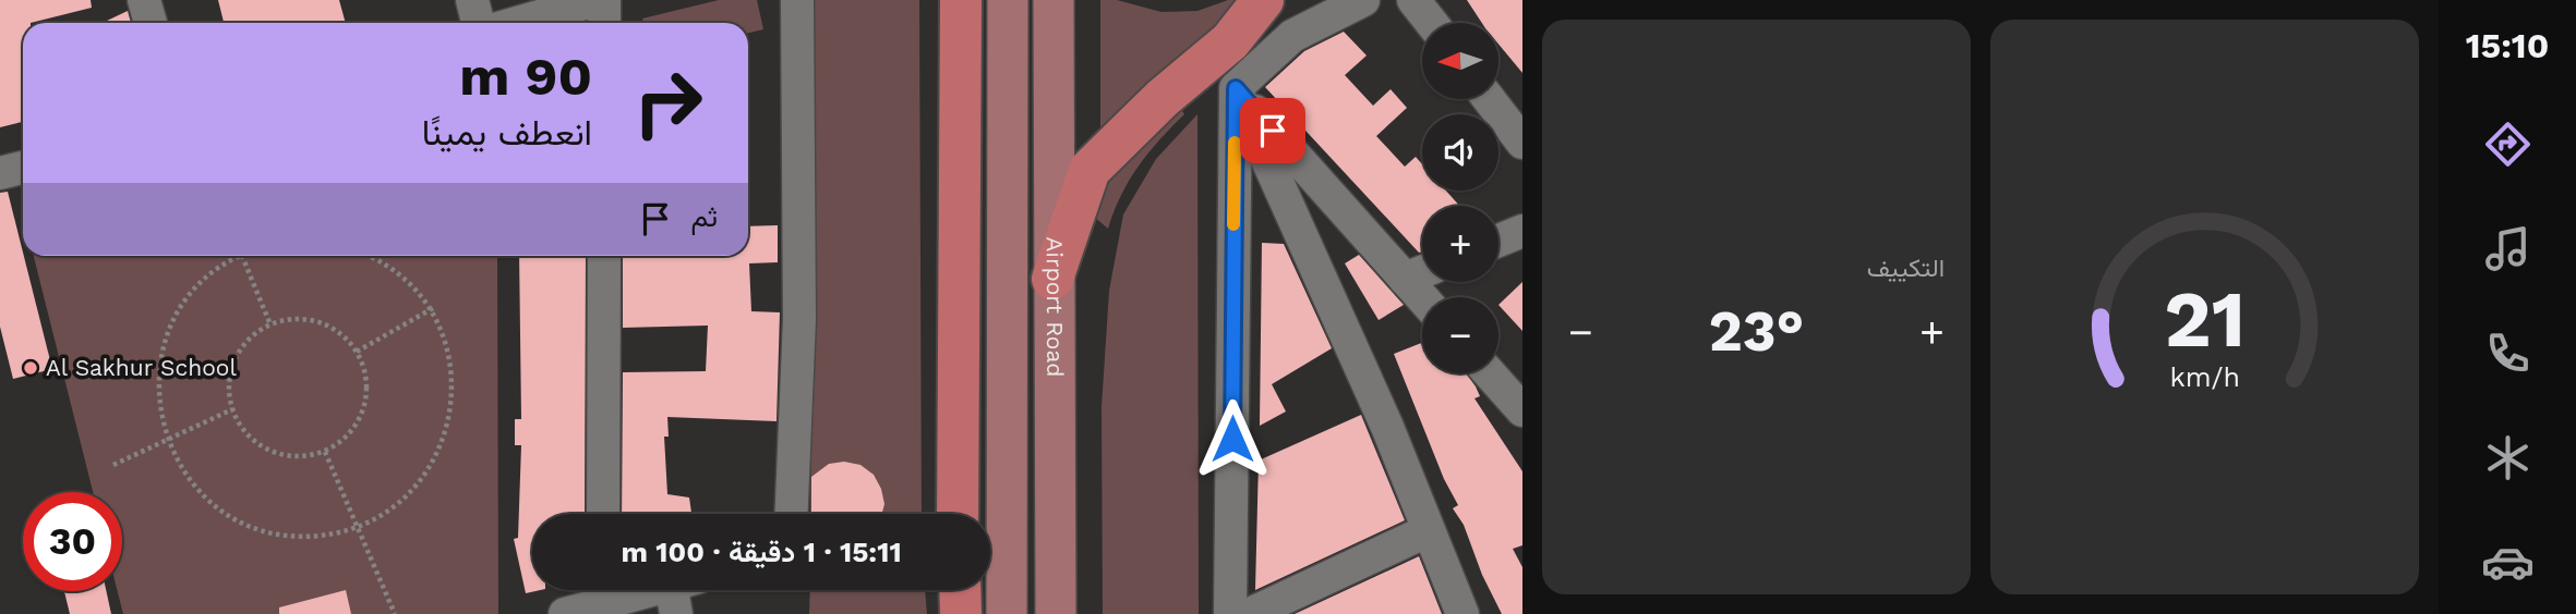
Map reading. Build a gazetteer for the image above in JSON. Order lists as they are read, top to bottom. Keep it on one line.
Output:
{"streets":{"main road":["Airport Road"]},"places":["Al Sakhur School"],"north":"left","page":{"tabs":"15:10","tile":"التكييف","map_buttons":["+","−"],"turn":["90 m","انعطف يمينًا"],"then":"ثم","heat":["−","23°","+"],"limit":"30","trip":"15:11 · 1 دقيقة · 100 m","gauge":["21","km/h"]}}
